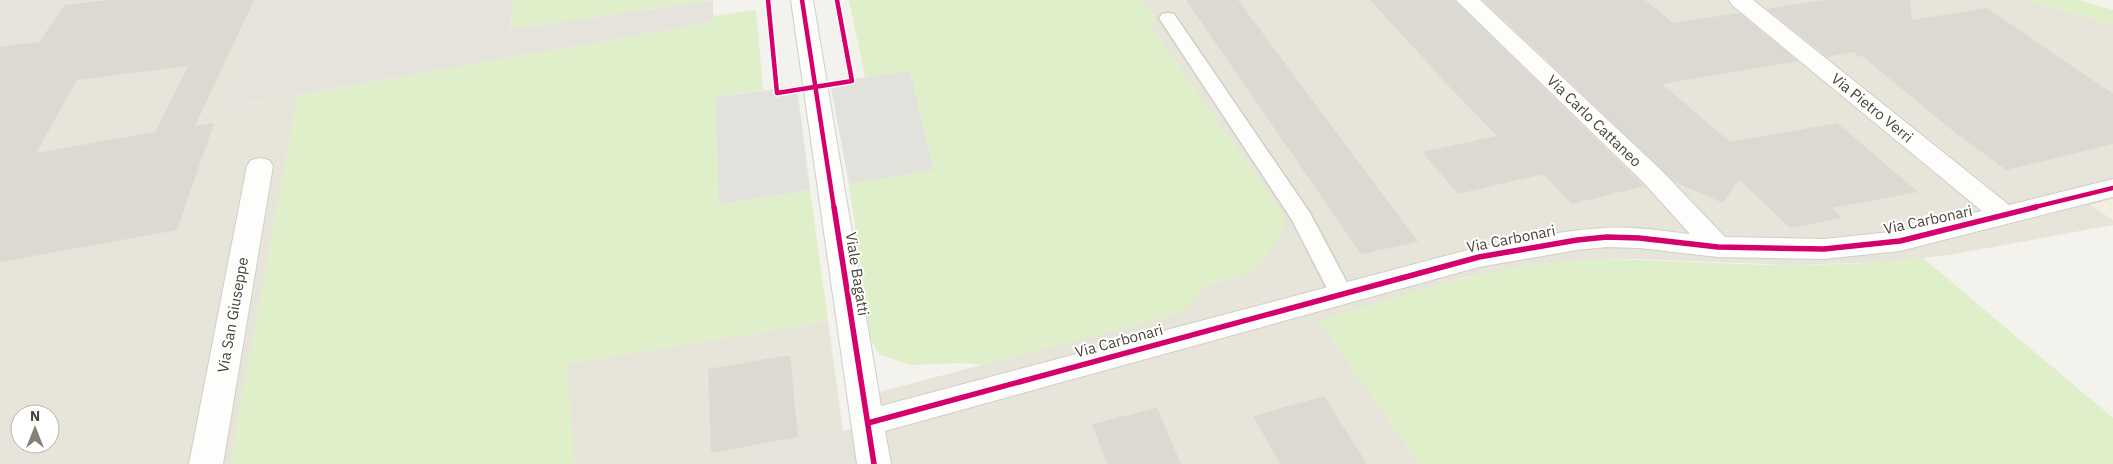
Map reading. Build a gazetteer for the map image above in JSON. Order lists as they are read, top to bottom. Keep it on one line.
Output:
{"streets":{"street":["Via Pietro Verri","Via Carlo Cattaneo","Via Carbonari","Viale Bagatti","Via San Giuseppe"]},"crossings":[["Via Pietro Verri","Via Carbonari"],["Via Carlo Cattaneo","Via Carbonari"],["Via Carbonari","Viale Bagatti"]],"north":"top"}
